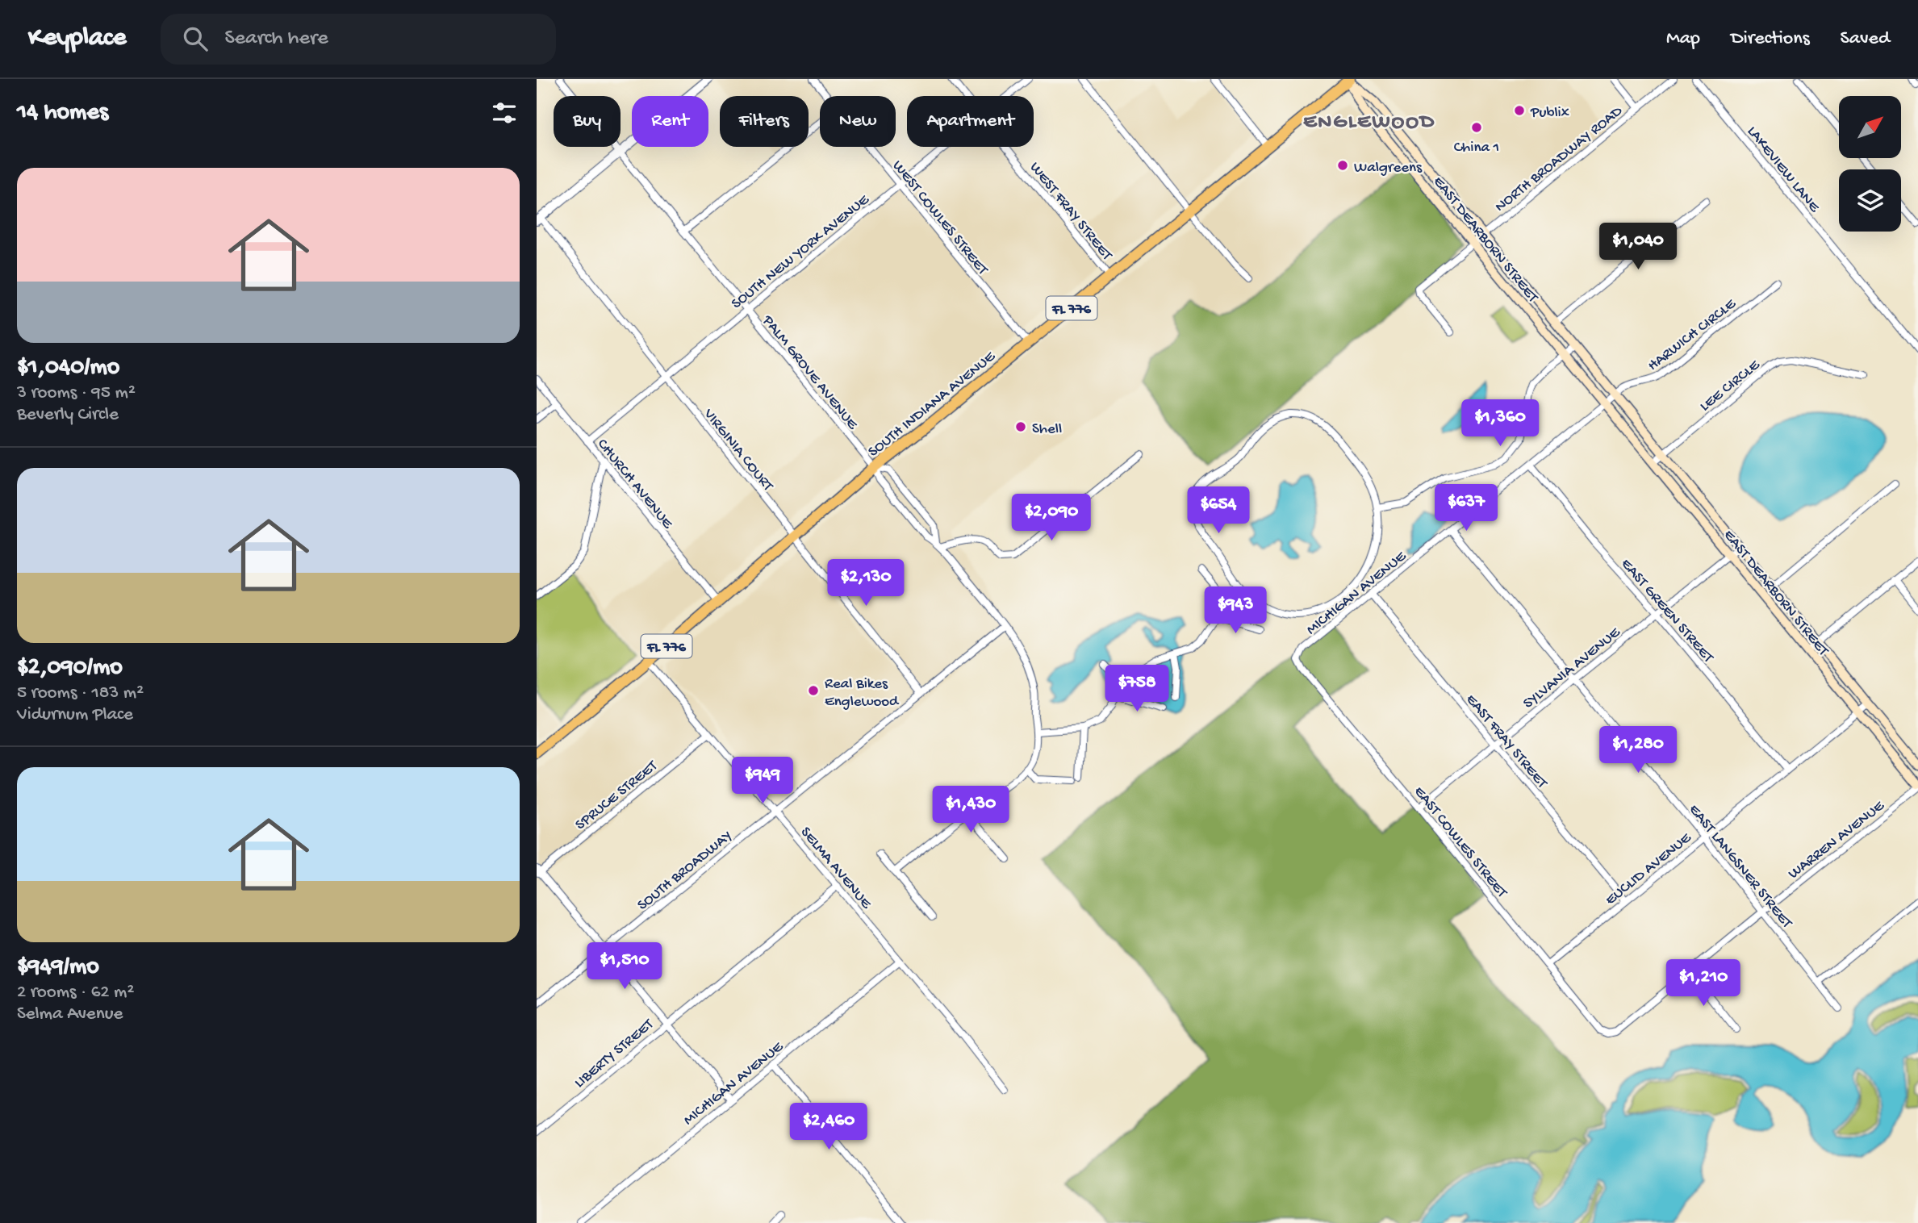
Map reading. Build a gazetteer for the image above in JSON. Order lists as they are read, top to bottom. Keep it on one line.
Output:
{"streets":{"main road":["EAST DEARBORN STREET","FL 776","SOUTH INDIANA AVENUE"],"street":["NORTH BROADWAY ROAD","LAKEVIEW LANE","WEST FRAY STREET","WEST COWLES STREET","SOUTH NEW YORK AVENUE","HARWICH CIRCLE","PALM GROVE AVENUE","LEE CIRCLE","VIRGINIA COURT","CHURCH AVENUE","MICHIGAN AVENUE","EAST GREEN STREET","SYLVANIA AVENUE","EAST FRAY STREET","SPRUCE STREET","WARREN AVENUE","EAST COWLES STREET","EAST LANGSNER STREET","SELMA AVENUE","EUCLID AVENUE","SOUTH BROADWAY","LIBERTY STREET"]},"crossings":[["NORTH BROADWAY ROAD","EAST DEARBORN STREET"],["WEST FRAY STREET","SOUTH INDIANA AVENUE"],["WEST COWLES STREET","SOUTH NEW YORK AVENUE"],["WEST COWLES STREET","SOUTH INDIANA AVENUE"],["EAST DEARBORN STREET","HARWICH CIRCLE"],["EAST DEARBORN STREET","LEE CIRCLE"],["EAST DEARBORN STREET","SOUTH INDIANA AVENUE"],["EAST DEARBORN STREET","MICHIGAN AVENUE"],["EAST DEARBORN STREET","SYLVANIA AVENUE"],["EAST DEARBORN STREET","WARREN AVENUE"],["EAST DEARBORN STREET","EUCLID AVENUE"],["SOUTH NEW YORK AVENUE","PALM GROVE AVENUE"],["SOUTH NEW YORK AVENUE","VIRGINIA COURT"],["SOUTH NEW YORK AVENUE","CHURCH AVENUE"],["HARWICH CIRCLE","MICHIGAN AVENUE"],["PALM GROVE AVENUE","SOUTH INDIANA AVENUE"],["SOUTH INDIANA AVENUE","VIRGINIA COURT"],["SOUTH INDIANA AVENUE","CHURCH AVENUE"],["SOUTH INDIANA AVENUE","SELMA AVENUE"],["VIRGINIA COURT","SOUTH BROADWAY"],["MICHIGAN AVENUE","EAST GREEN STREET"],["MICHIGAN AVENUE","EAST FRAY STREET"],["MICHIGAN AVENUE","EAST COWLES STREET"],["MICHIGAN AVENUE","EAST LANGSNER STREET"],["MICHIGAN AVENUE","SELMA AVENUE"],["EAST GREEN STREET","SYLVANIA AVENUE"],["EAST GREEN STREET","EUCLID AVENUE"],["SYLVANIA AVENUE","EAST FRAY STREET"],["SYLVANIA AVENUE","EAST COWLES STREET"],["SYLVANIA AVENUE","EAST LANGSNER STREET"],["EAST FRAY STREET","EUCLID AVENUE"],["SPRUCE STREET","SELMA AVENUE"],["WARREN AVENUE","EAST COWLES STREET"],["WARREN AVENUE","EAST LANGSNER STREET"],["EAST COWLES STREET","EUCLID AVENUE"],["EAST LANGSNER STREET","EUCLID AVENUE"],["SELMA AVENUE","SOUTH BROADWAY"],["SELMA AVENUE","LIBERTY STREET"]],"districts":["ENGLEWOOD"],"places":["Publix","China 1","Walgreens","Shell","Real Bikes Englewood"],"north":"top right","page":{"header":"Keyplace","search":"Search here","nav":["Map","Directions","Saved"],"heading":"14 homes","chip":["Buy","Rent","Filters","New","Apartment"],"list":[{"name":"$1,040/mo","note":"3 rooms · 95 m² · Beverly Circle"},{"name":"$2,090/mo","note":"5 rooms · 183 m² · Vidurnum Place"},{"name":"$949/mo","note":"2 rooms · 62 m² · Selma Avenue"}],"price":["$1,040","$1,360","$637","$654","$2,090","$2,130","$943","$758","$1,280","$949","$1,430","$1,510","$1,210","$2,460"]}}
